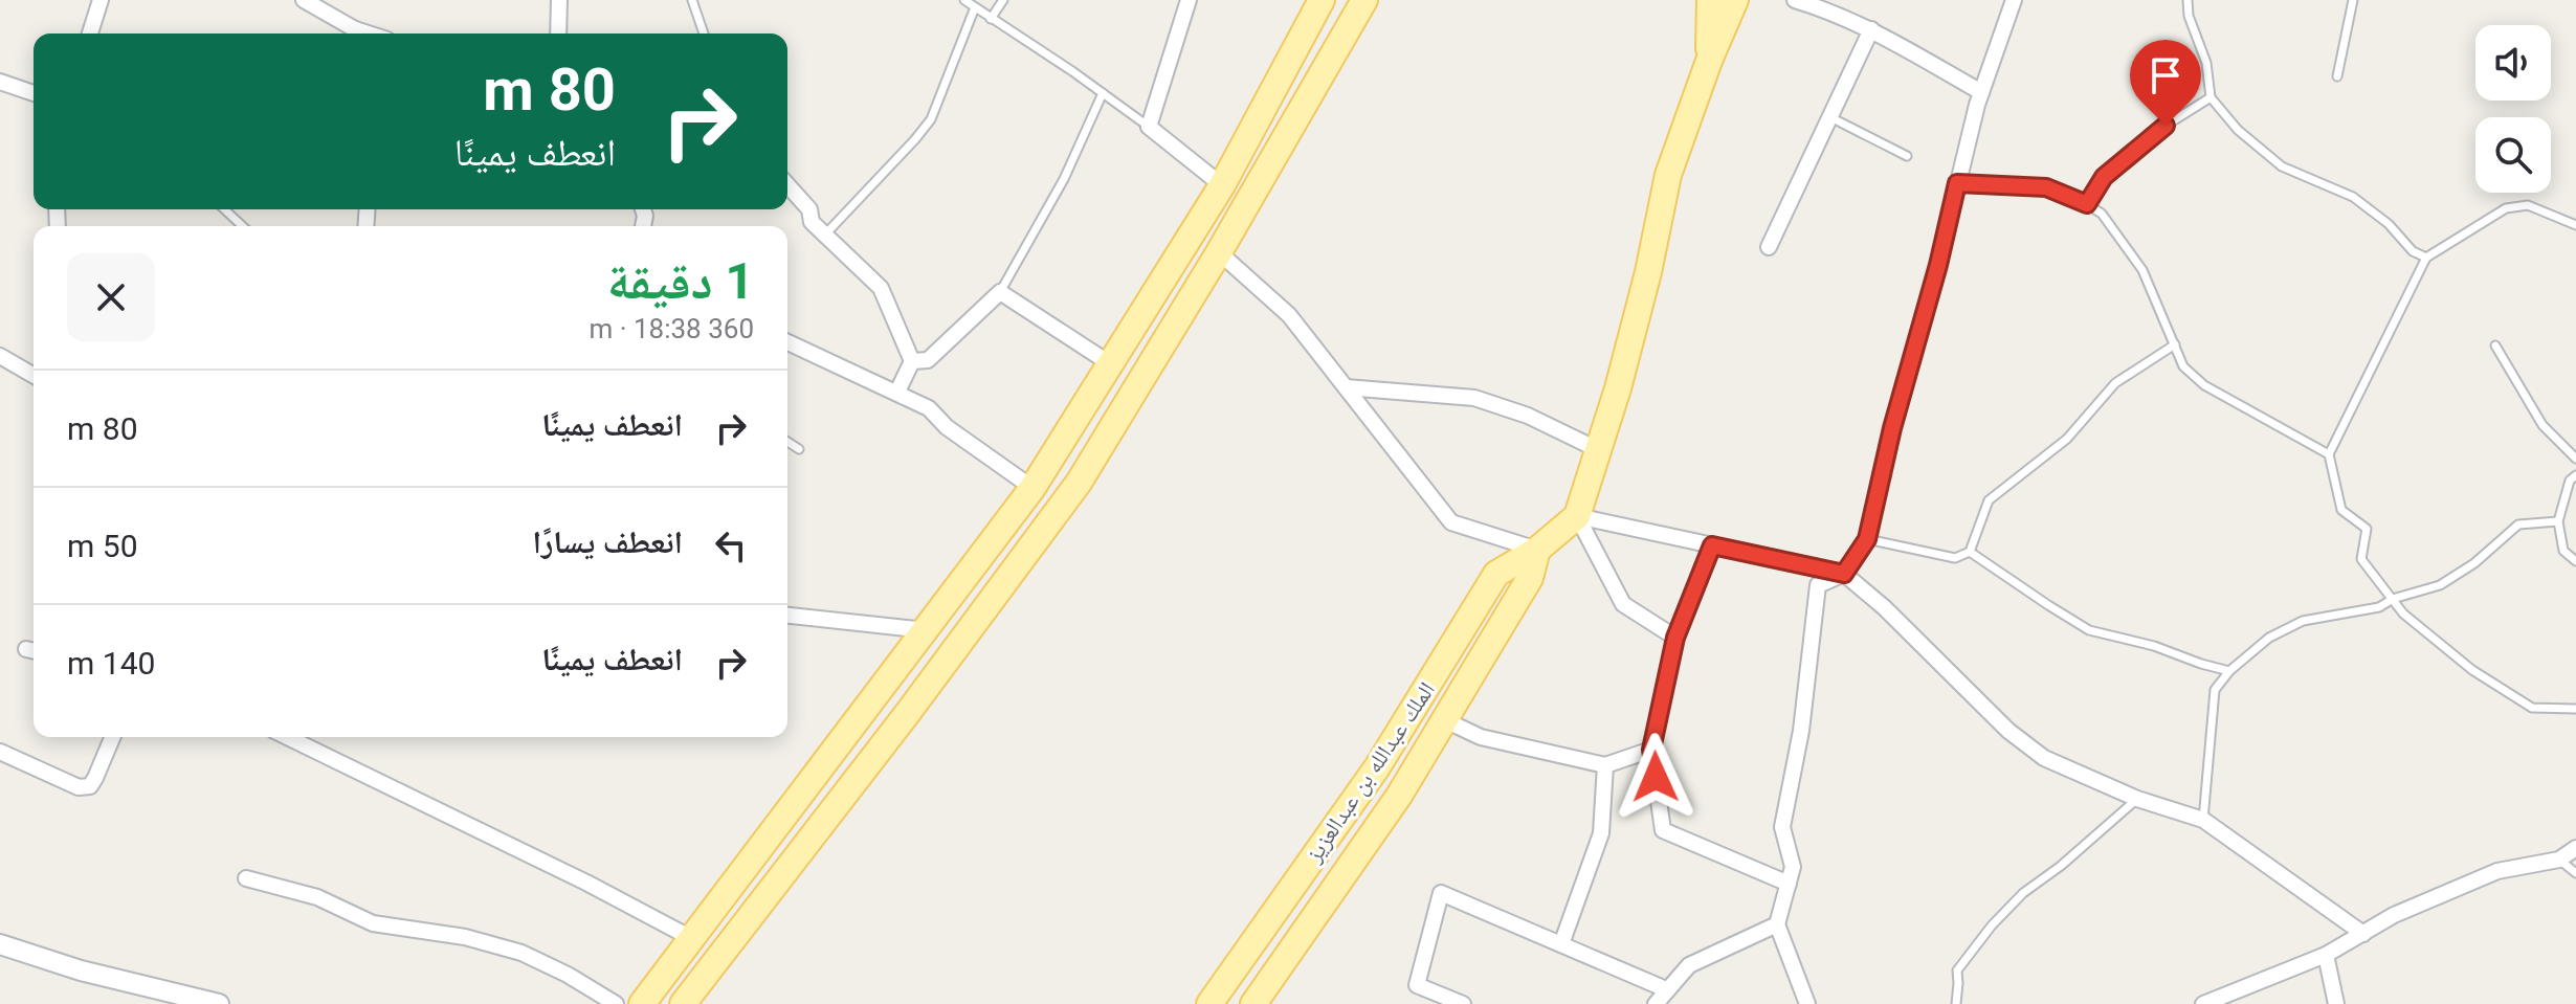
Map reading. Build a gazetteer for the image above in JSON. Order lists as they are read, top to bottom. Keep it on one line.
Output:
{"streets":{"main road":["الملك عبدالله بن عبدالعزيز"]},"page":{"turn":["80 m","انعطف يمينًا"],"heading":["1 دقيقة","360 m · 18:38"],"list":[{"name":"انعطف يمينًا","value":"80 m"},{"name":"انعطف يسارًا","value":"50 m"},{"name":"انعطف يمينًا","value":"140 m"}]}}
